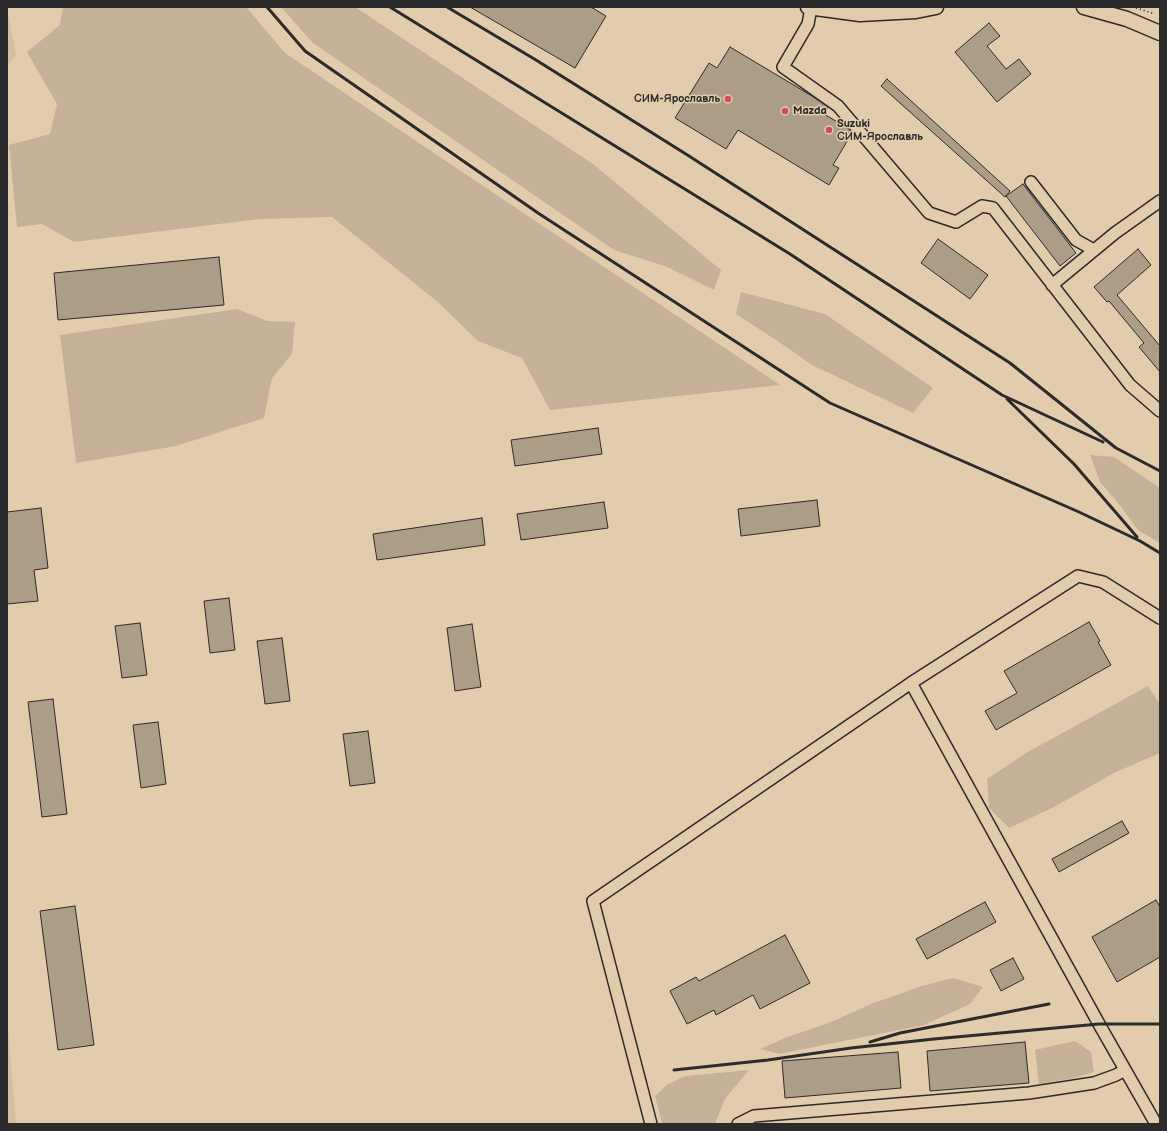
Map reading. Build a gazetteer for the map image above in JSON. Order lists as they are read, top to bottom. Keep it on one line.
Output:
{"places":["СИМ-Ярославль","Mazda","Suzuki СИМ-Ярославль"]}
